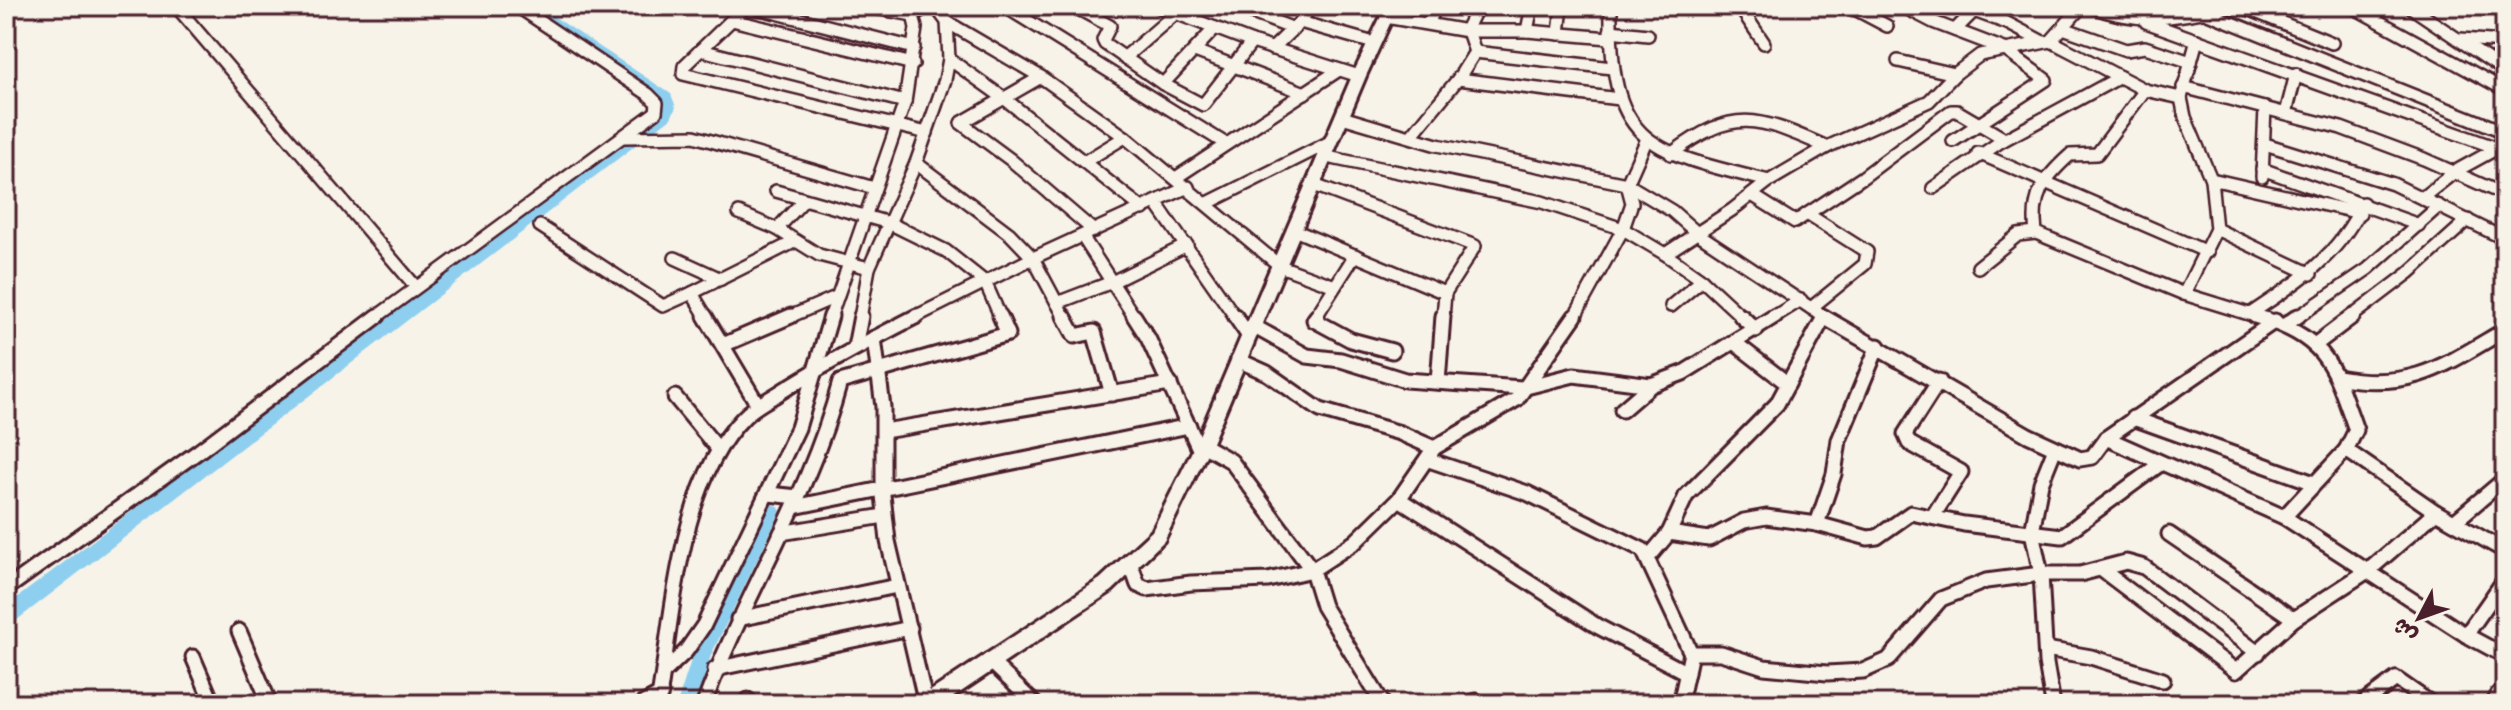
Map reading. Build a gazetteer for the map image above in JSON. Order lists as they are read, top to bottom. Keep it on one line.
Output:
{"north":"bottom left"}
